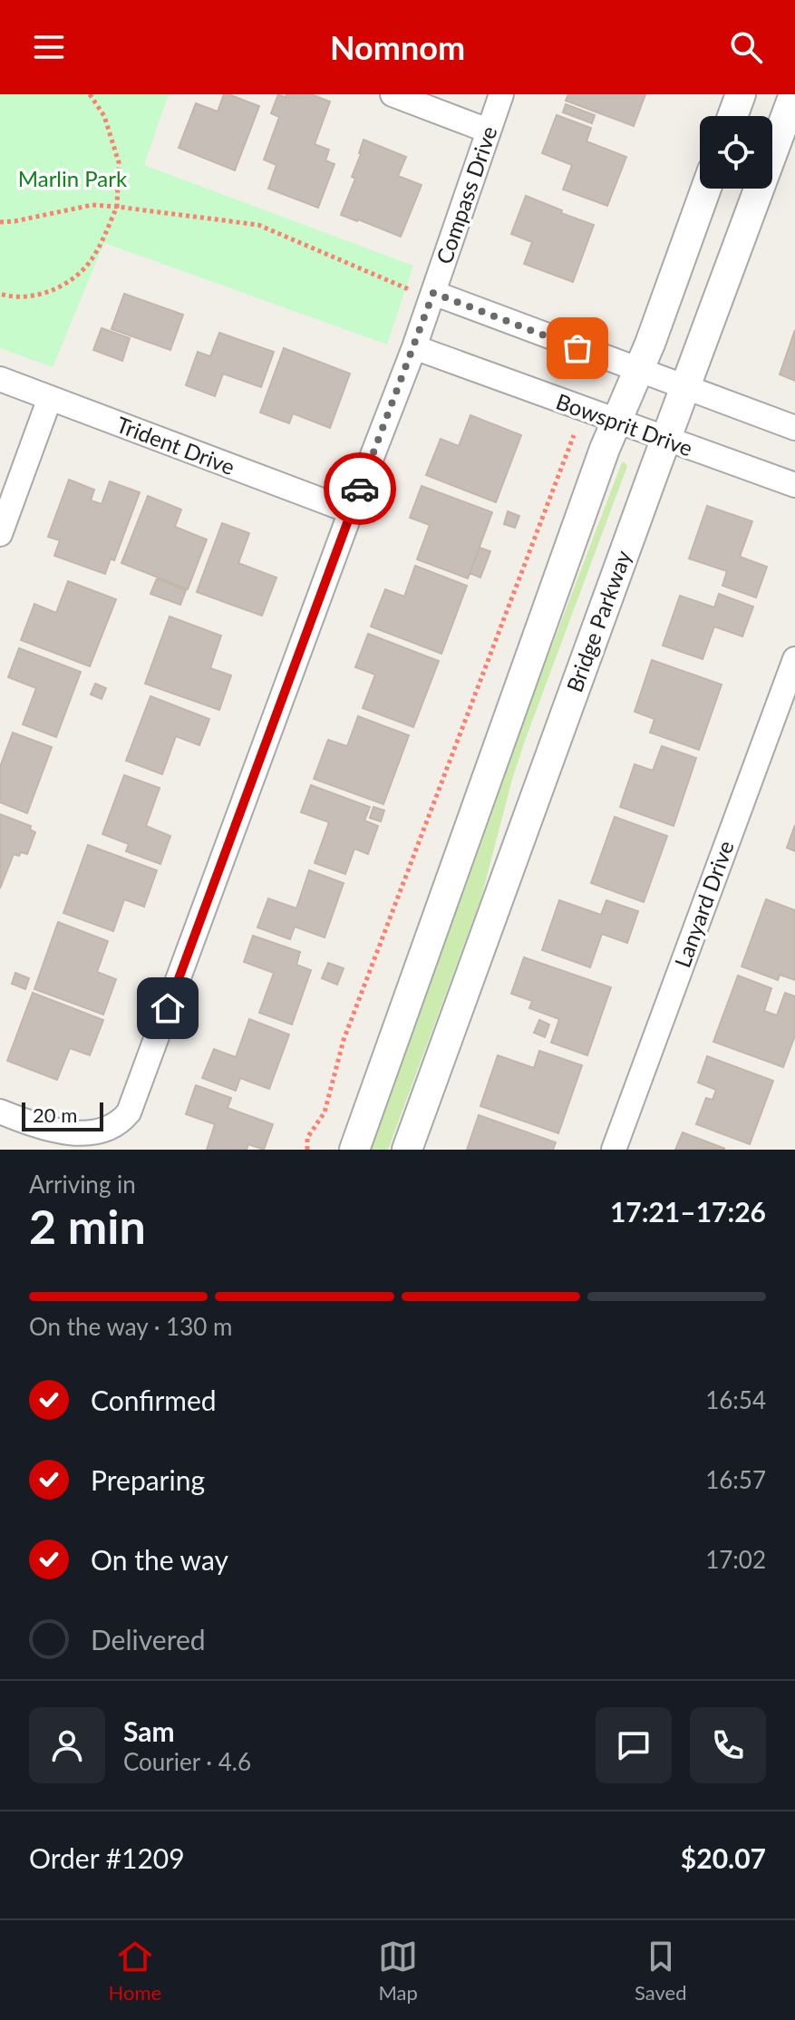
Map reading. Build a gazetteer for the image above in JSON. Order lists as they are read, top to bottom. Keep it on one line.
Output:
{"streets":{"street":["Compass Drive","Bowsprit Drive","Trident Drive","Bridge Parkway","Lanyard Drive"]},"crossings":[["Compass Drive","Bowsprit Drive"],["Compass Drive","Trident Drive"],["Bowsprit Drive","Bridge Parkway"]],"parks":["Marlin Park"],"scale_bar":"20 m","page":{"header":"Nomnom","scale":"20 m","heading":["2 min","Arriving in","17:21–17:26"],"panel":["Sam","Courier · 4.6","Order #1209","$20.07"],"bar":"On the way · 130 m","list":[["Confirmed","16:54"],["Preparing","16:57"],["On the way","17:02"],"Delivered"],"tabs":["Home","Map","Saved"]}}
